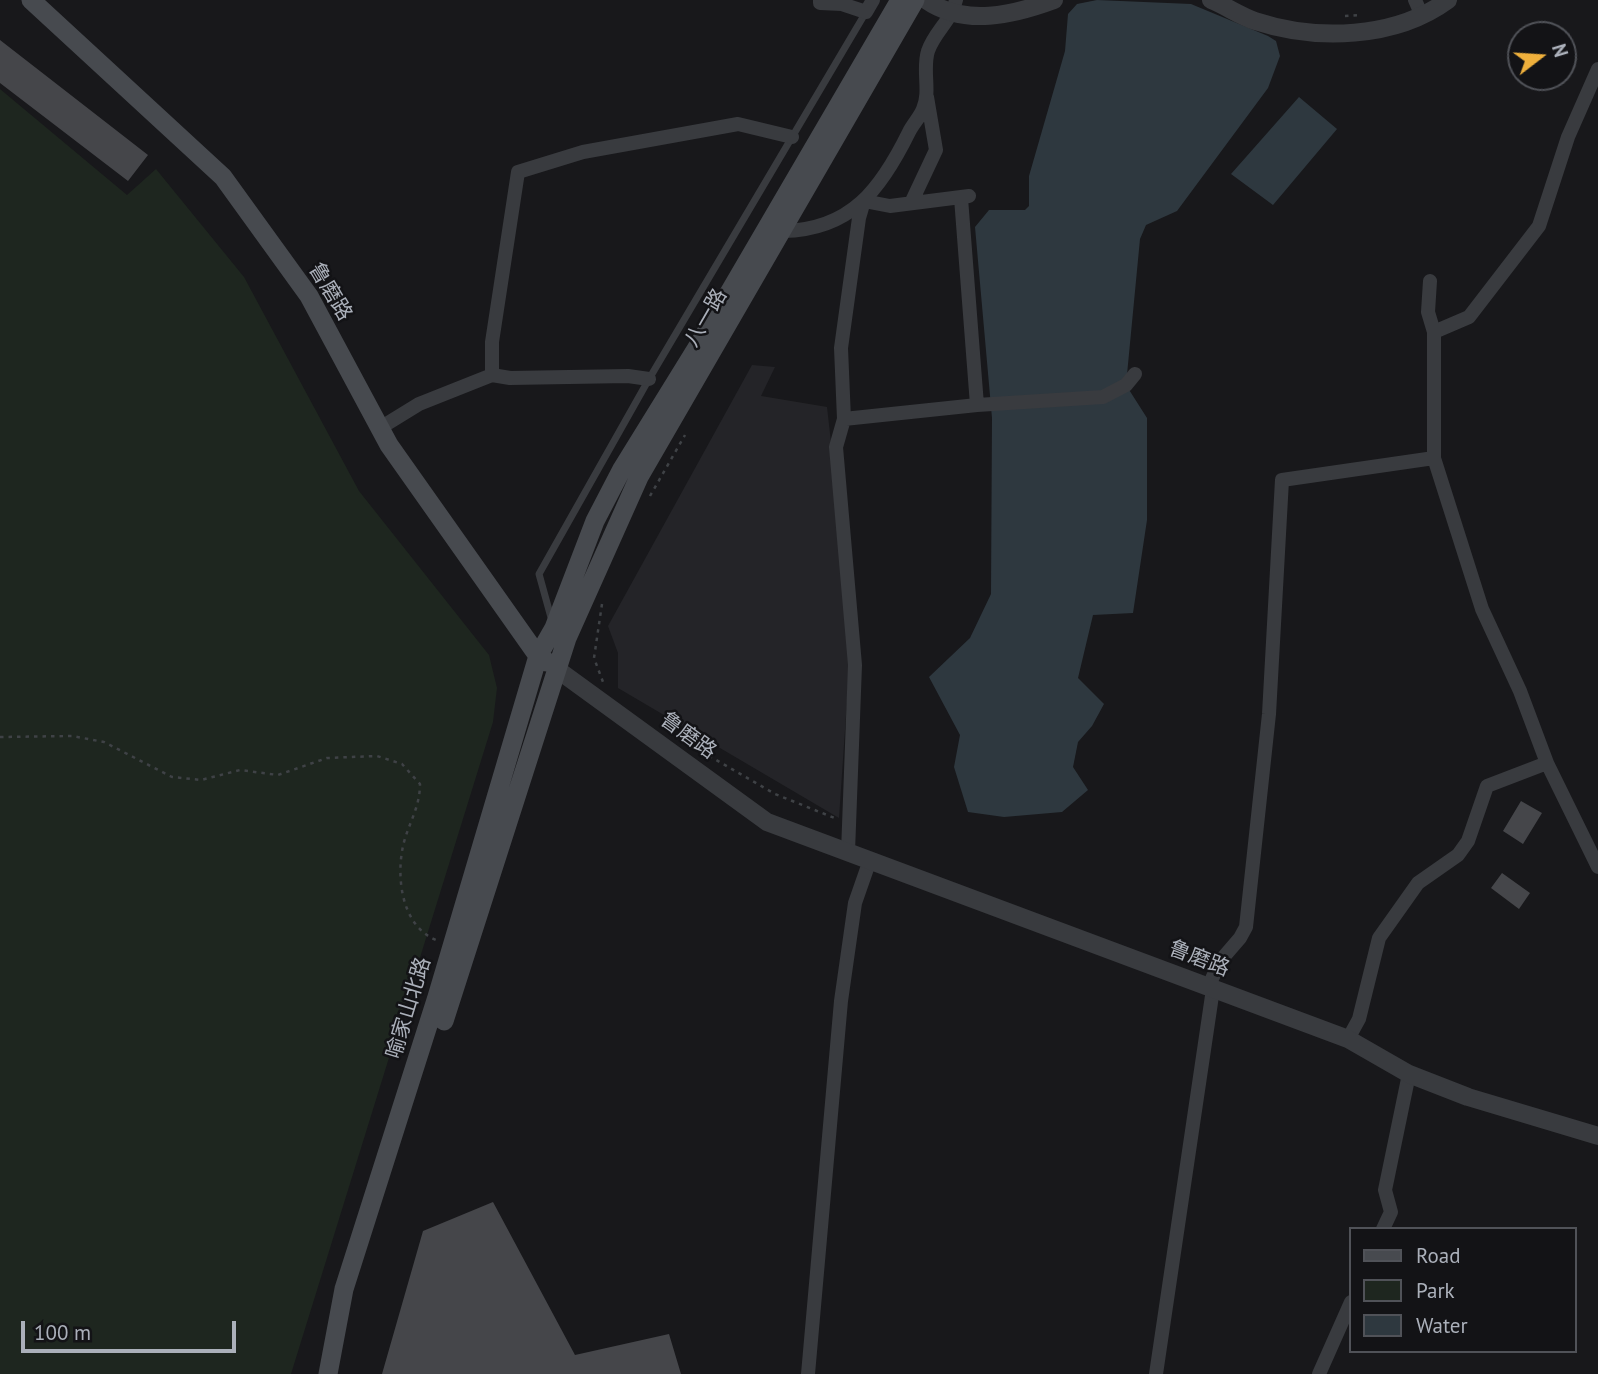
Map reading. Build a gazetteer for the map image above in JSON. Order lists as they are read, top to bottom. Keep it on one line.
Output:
{"streets":{"main road":["鲁磨路","八一路","喻家山北路"]},"crossings":[["鲁磨路","八一路"],["鲁磨路","喻家山北路"],["八一路","喻家山北路"]],"legend":["Road","Park","Water"],"scale_bar":"100 m","north":"right"}
